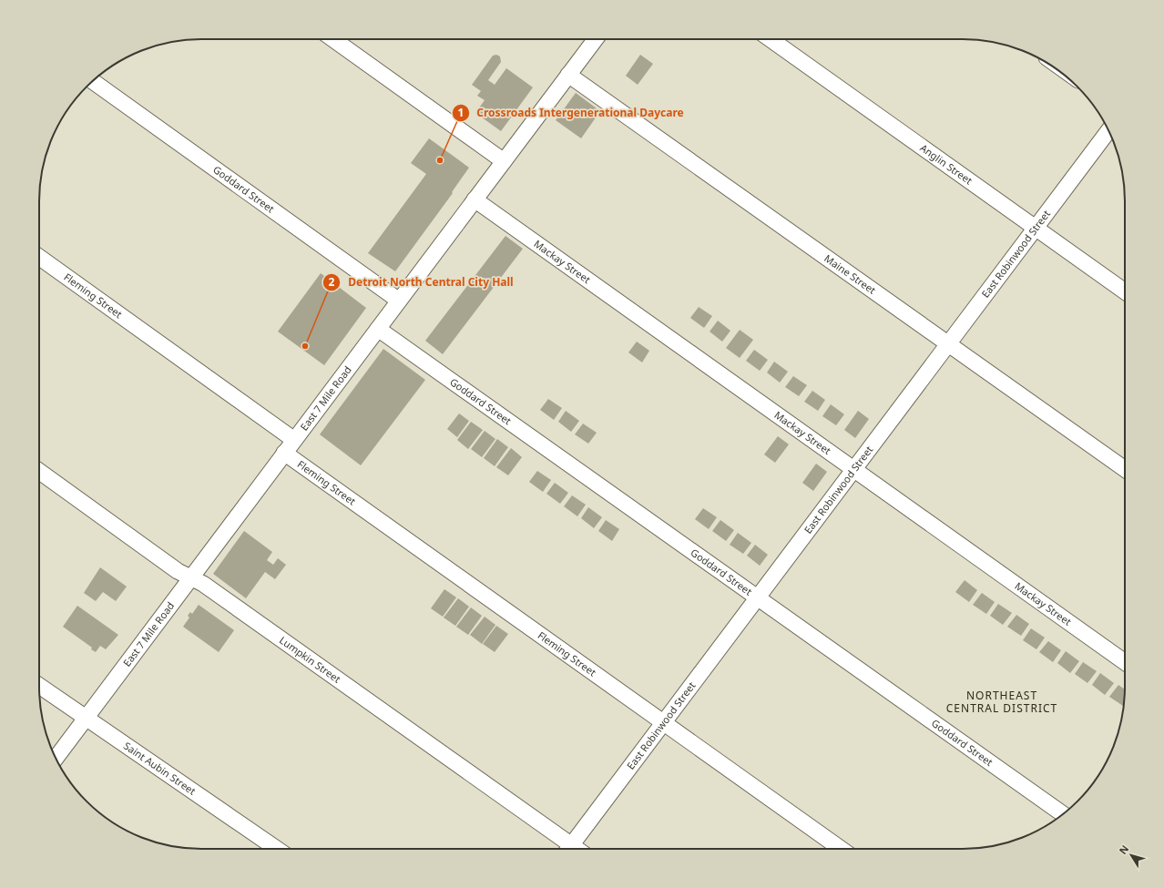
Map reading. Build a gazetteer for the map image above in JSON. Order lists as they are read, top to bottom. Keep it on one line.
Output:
{"streets":{"street":["Anglin Street","Goddard Street","East Robinwood Street","Mackay Street","Maine Street","Fleming Street","East 7 Mile Road","Lumpkin Street","Saint Aubin Street"]},"crossings":[["Anglin Street","East Robinwood Street"],["Goddard Street","East Robinwood Street"],["Goddard Street","East 7 Mile Road"],["East Robinwood Street","Mackay Street"],["East Robinwood Street","Maine Street"],["East Robinwood Street","Fleming Street"],["Mackay Street","East 7 Mile Road"],["Maine Street","East 7 Mile Road"],["Fleming Street","East 7 Mile Road"],["East 7 Mile Road","Lumpkin Street"],["East 7 Mile Road","Saint Aubin Street"]],"districts":["NORTHEAST CENTRAL DISTRICT"],"places":["Crossroads Intergenerational Daycare","Detroit North Central City Hall"],"north":"top left"}
